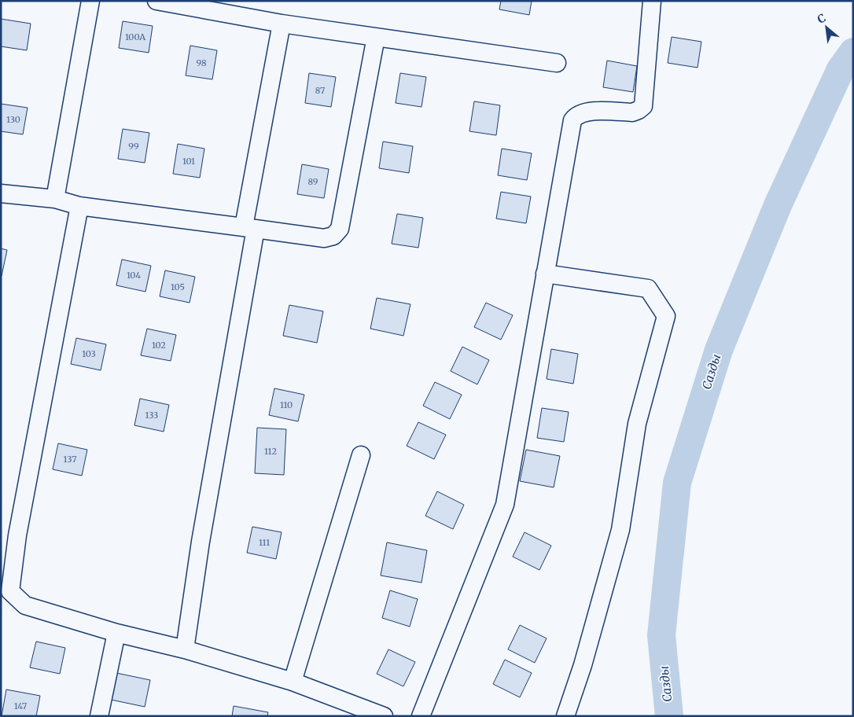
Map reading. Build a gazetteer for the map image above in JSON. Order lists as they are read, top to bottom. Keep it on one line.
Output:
{"water":["Сазды"],"house_numbers":["100А","98","87","130","99","101","89","104","105","102","103","110","133","112","137","111","147"],"north":"top left"}
